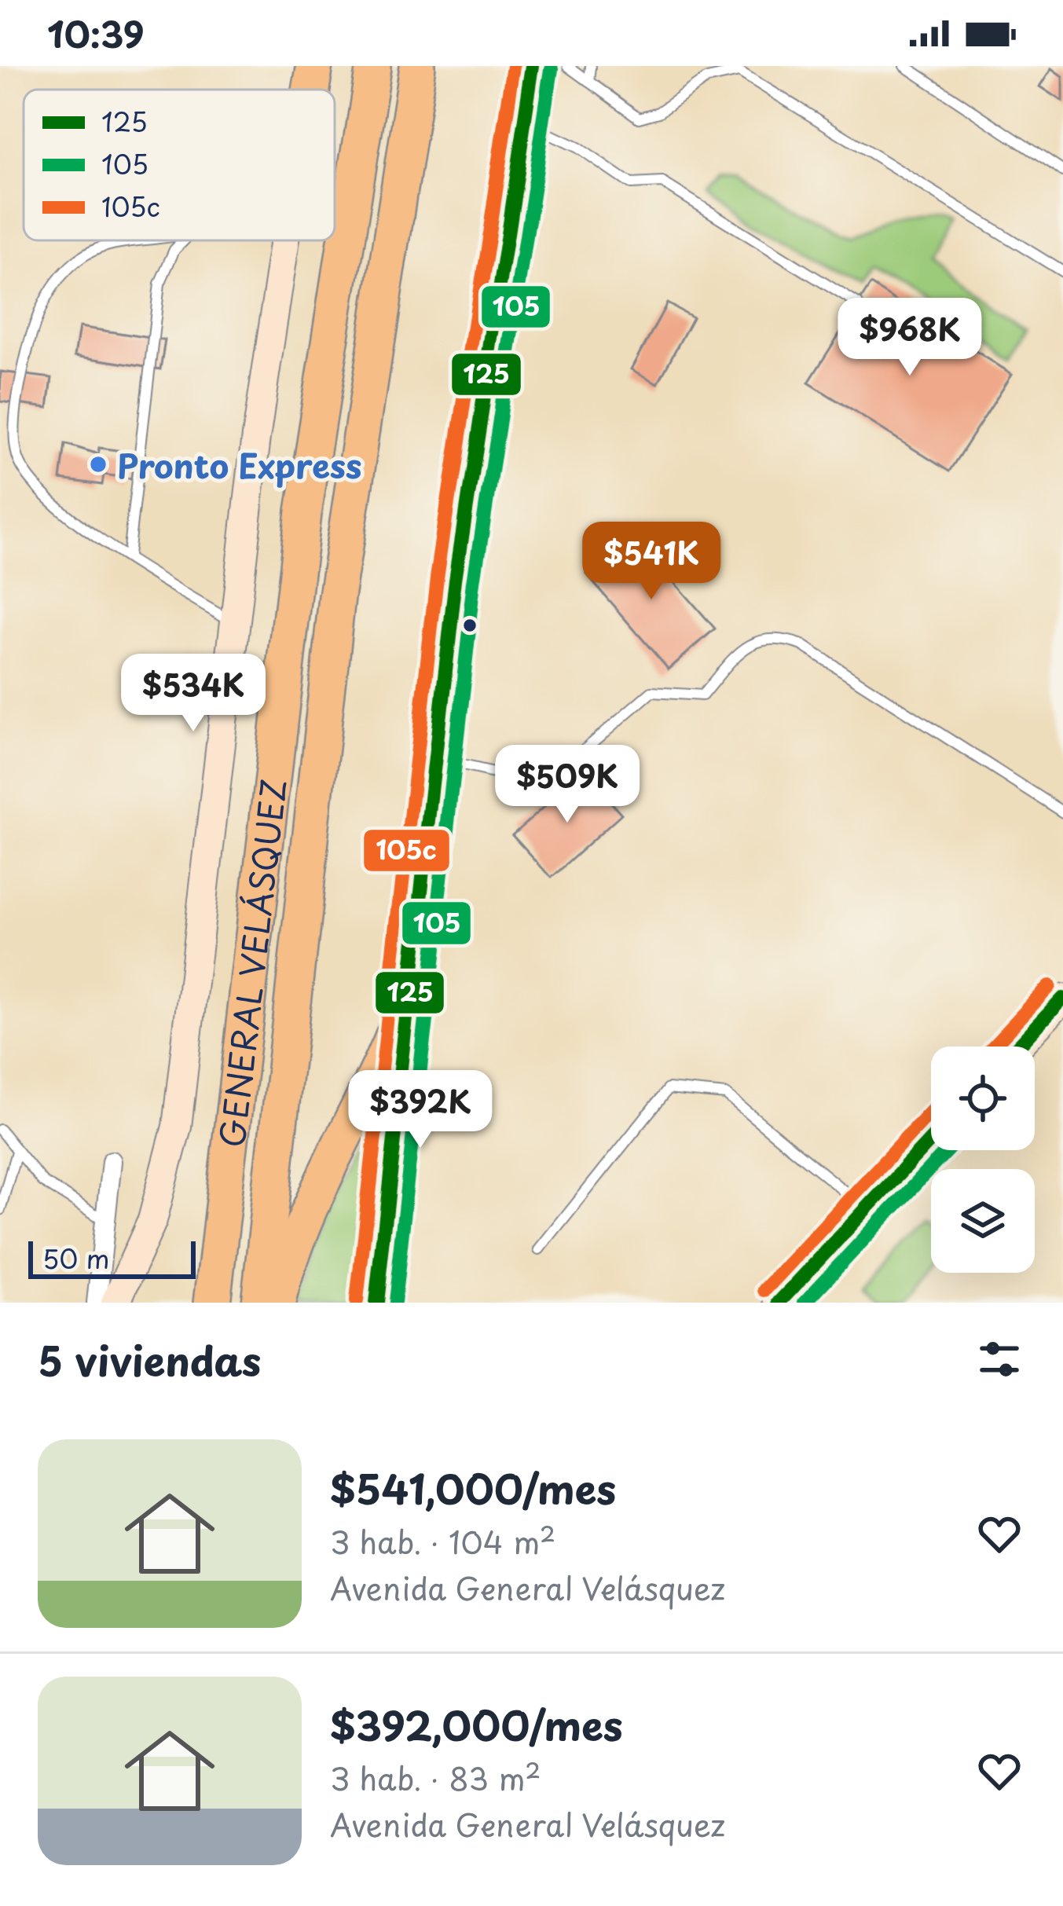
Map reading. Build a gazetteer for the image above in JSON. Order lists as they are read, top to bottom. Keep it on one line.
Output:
{"streets":{"highway":["GENERAL VELÁSQUEZ"]},"places":["Pronto Express"],"lines":["transit line 125","transit line 105c","transit line 105"],"legend":["125","105","105c"],"scale_bar":"50 m","page":{"status":"10:39","price":["$968K","$541K","$534K","$509K","$392K"],"scale":"50 m","heading":"5 viviendas","list":[{"name":"$541,000/mes","note":"3 hab. · 104 m² · Avenida General Velásquez"},{"name":"$392,000/mes","note":"3 hab. · 83 m² · Avenida General Velásquez"}]}}
